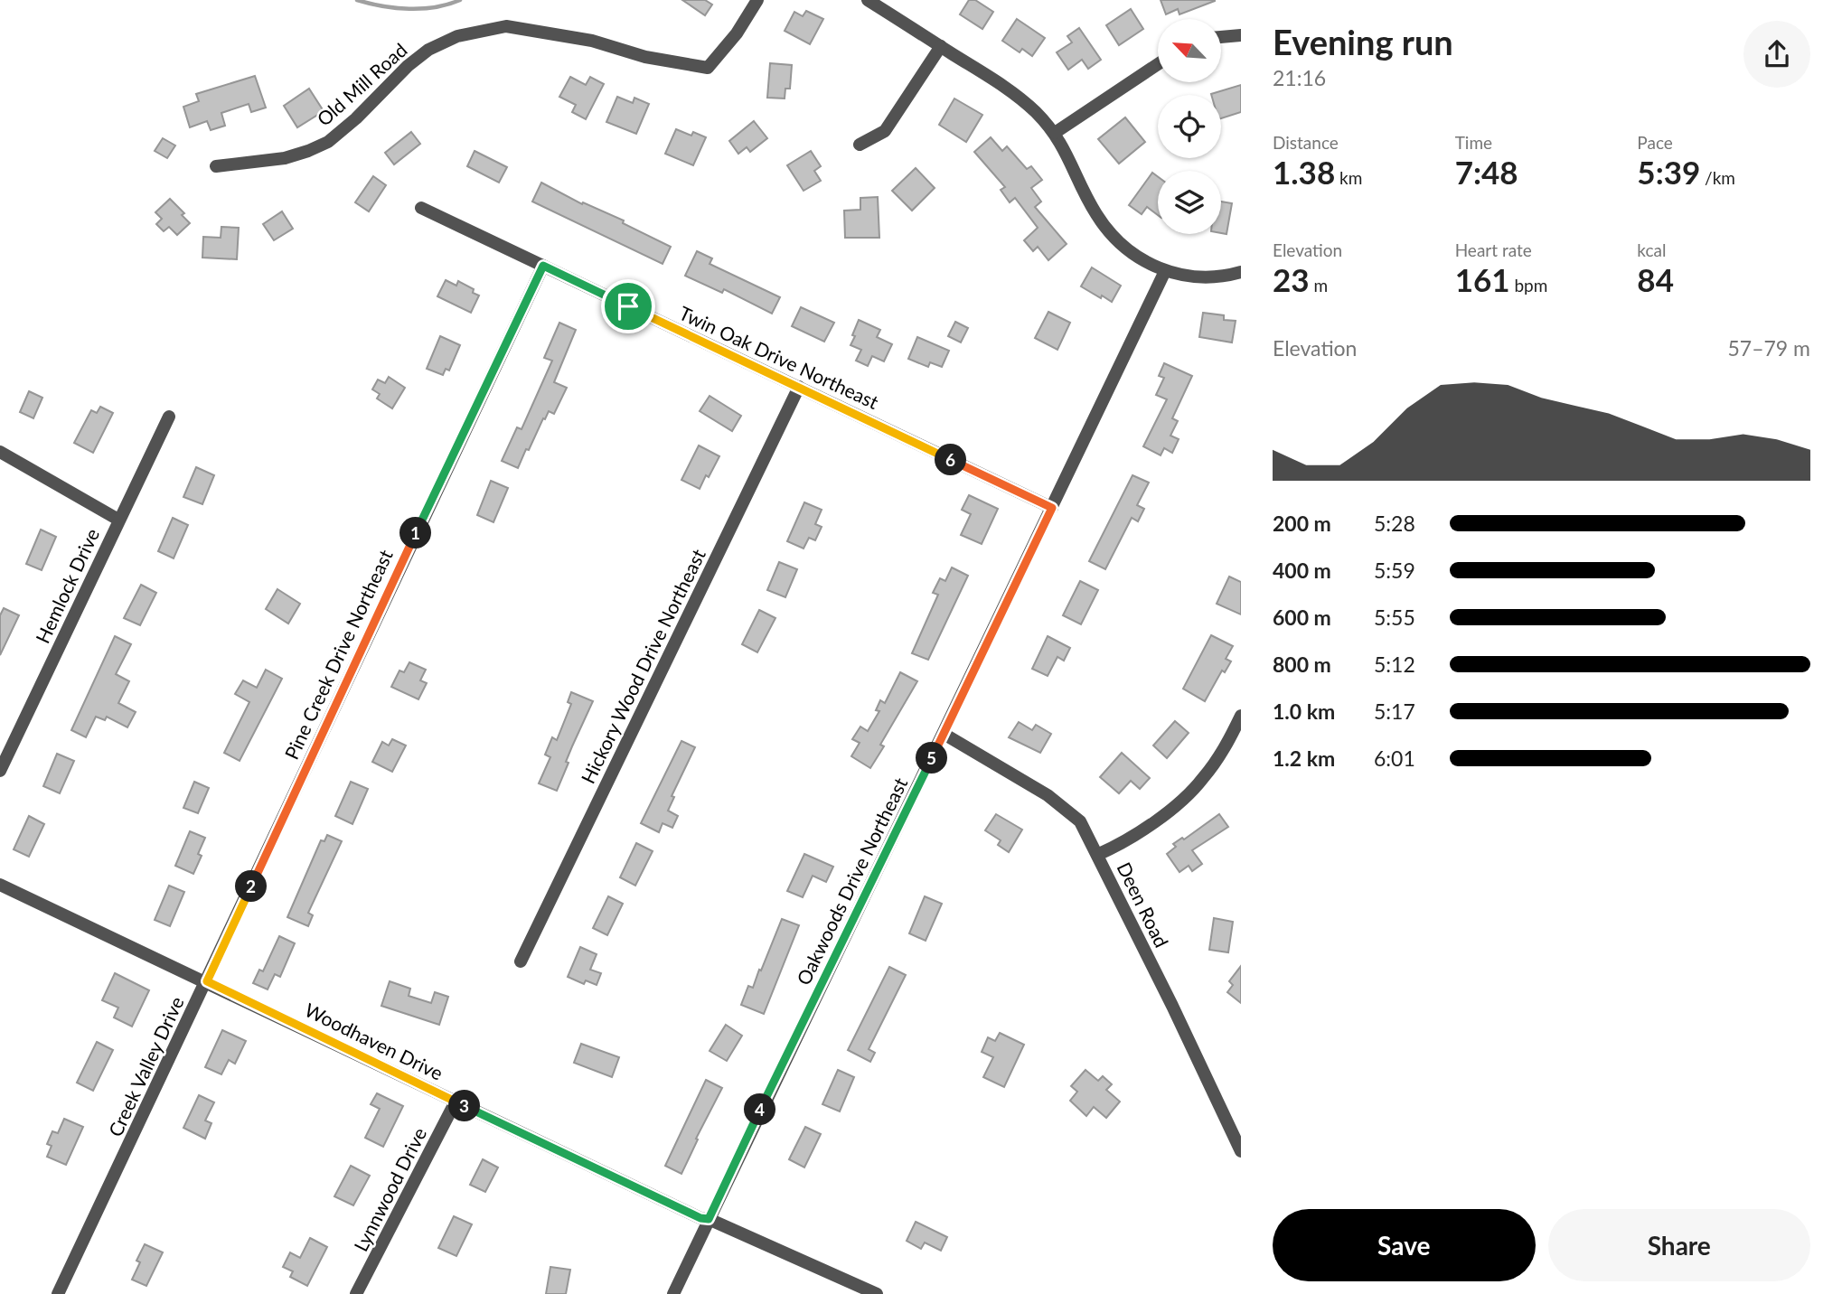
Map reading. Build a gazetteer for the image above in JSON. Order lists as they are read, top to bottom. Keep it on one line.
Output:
{"streets":{"street":["Old Mill Road","Twin Oak Drive Northeast","Hemlock Drive","Pine Creek Drive Northeast","Hickory Wood Drive Northeast","Oakwoods Drive Northeast","Deen Road","Woodhaven Drive","Creek Valley Drive","Lynnwood Drive"]},"crossings":[["Twin Oak Drive Northeast","Pine Creek Drive Northeast"],["Twin Oak Drive Northeast","Hickory Wood Drive Northeast"],["Twin Oak Drive Northeast","Oakwoods Drive Northeast"],["Pine Creek Drive Northeast","Creek Valley Drive"],["Oakwoods Drive Northeast","Deen Road"],["Oakwoods Drive Northeast","Woodhaven Drive"],["Woodhaven Drive","Creek Valley Drive"],["Woodhaven Drive","Lynnwood Drive"]],"north":"top left","page":{"heading":["Evening run","21:16"],"stats":[["Distance","1.38 km"],["Time","7:48"],["Pace","5:39 /km"],["Elevation","23 m"],["Heart rate","161 bpm"],["kcal","84"]],"chart":["Elevation","57–79 m"],"pins":["6","1","5","2","3","4"],"list":[{"name":"200 m","note":"5:28"},{"name":"400 m","note":"5:59"},{"name":"600 m","note":"5:55"},{"name":"800 m","note":"5:12"},{"name":"1.0 km","note":"5:17"},{"name":"1.2 km","note":"6:01"}],"buttons":["Save","Share"]}}
